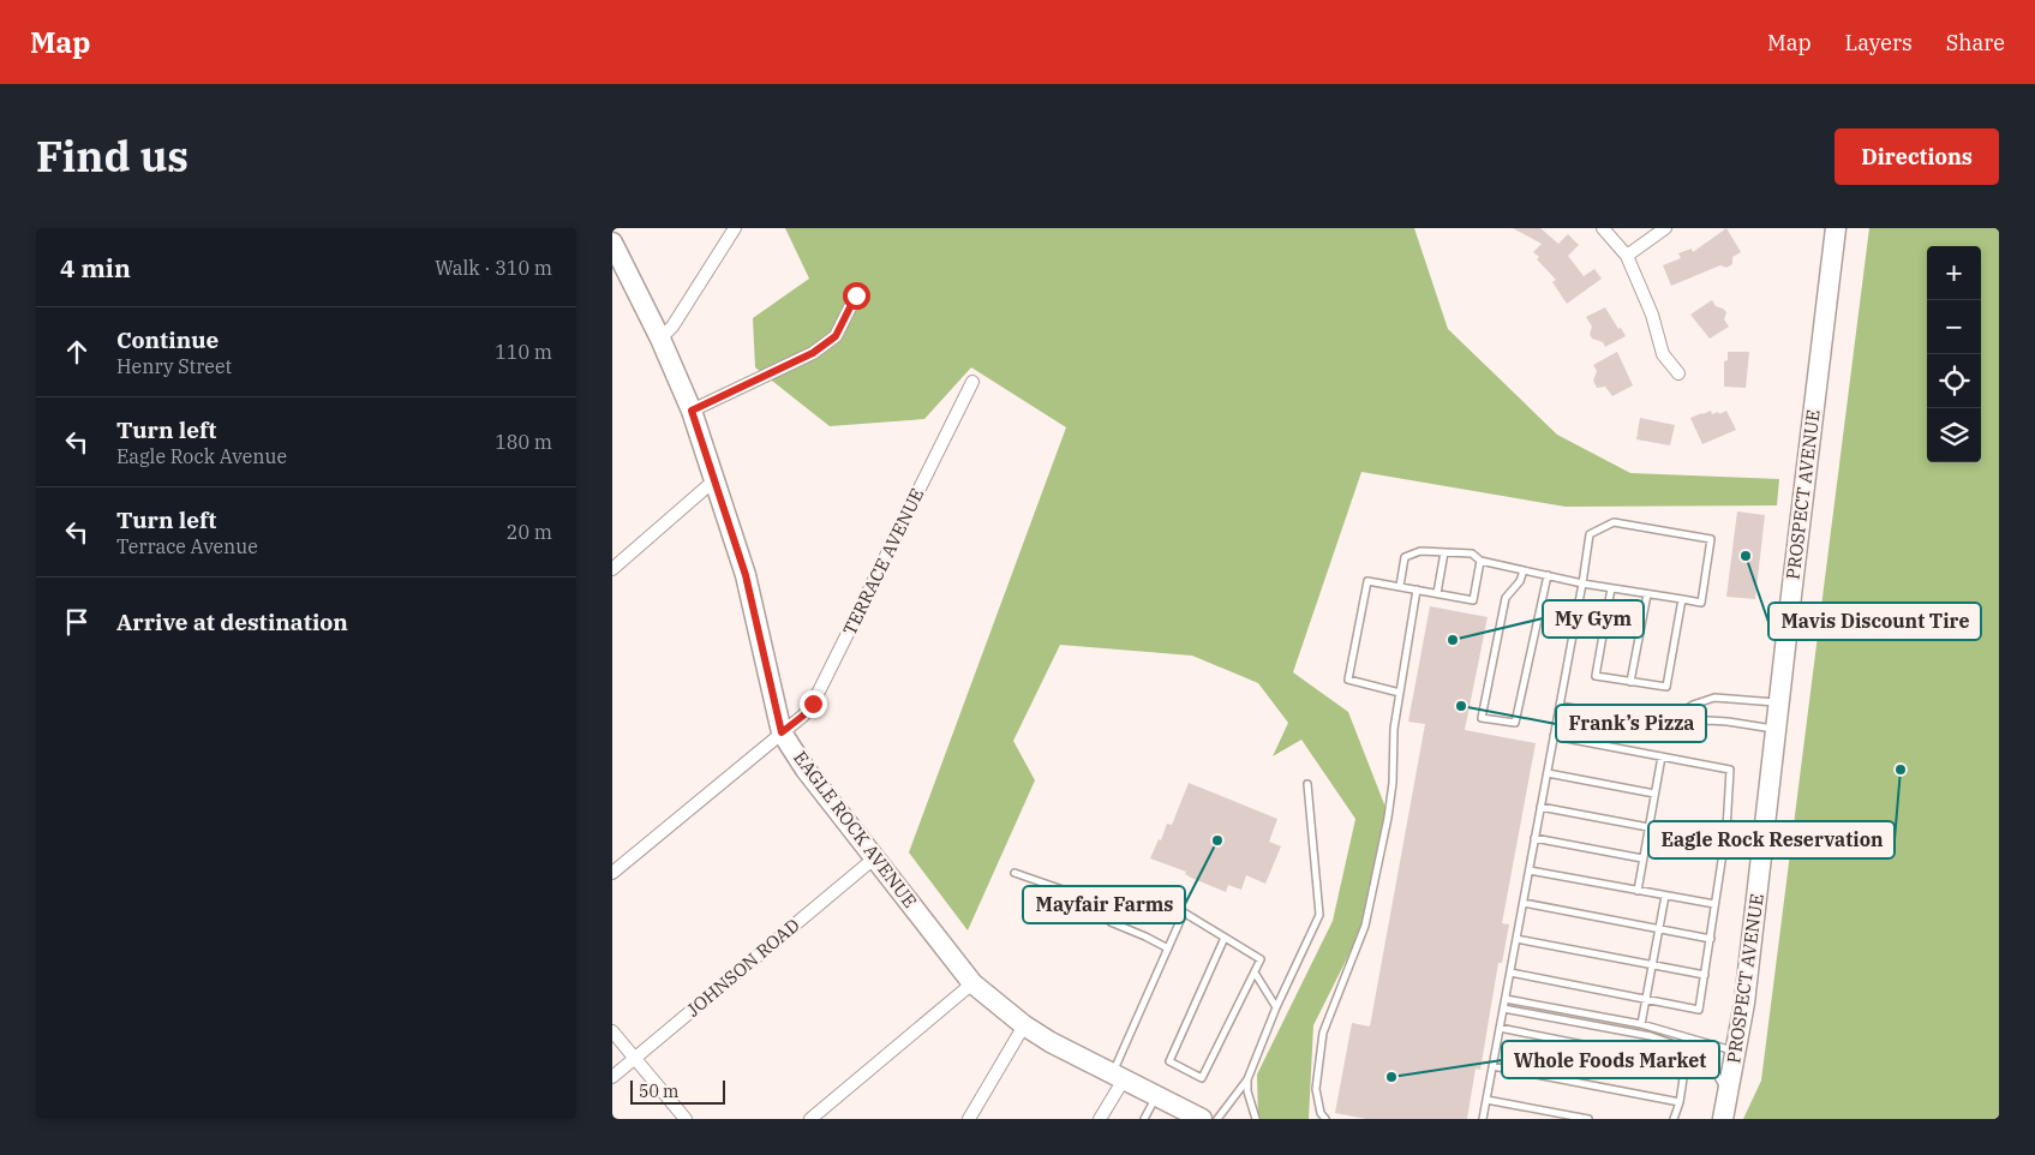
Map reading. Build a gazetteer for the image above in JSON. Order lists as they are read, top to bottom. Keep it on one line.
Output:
{"streets":{"main road":["PROSPECT AVENUE","EAGLE ROCK AVENUE"],"street":["TERRACE AVENUE","JOHNSON ROAD"]},"crossings":[["TERRACE AVENUE","EAGLE ROCK AVENUE"],["EAGLE ROCK AVENUE","JOHNSON ROAD"]],"places":["Mavis Discount Tire","My Gym","Frank’s Pizza","Eagle Rock Reservation","Mayfair Farms","Whole Foods Market"],"scale_bar":"50 m","page":{"header":"Map","nav":["Map","Layers","Share"],"title":"Find us","buttons":"Directions","heading":["4 min","Walk · 310 m"],"map_buttons":["+","−"],"list":[["Continue","Henry Street","110 m"],["Turn left","Eagle Rock Avenue","180 m"],["Turn left","Terrace Avenue","20 m"],"Arrive at destination"],"scale":"50 m"}}
